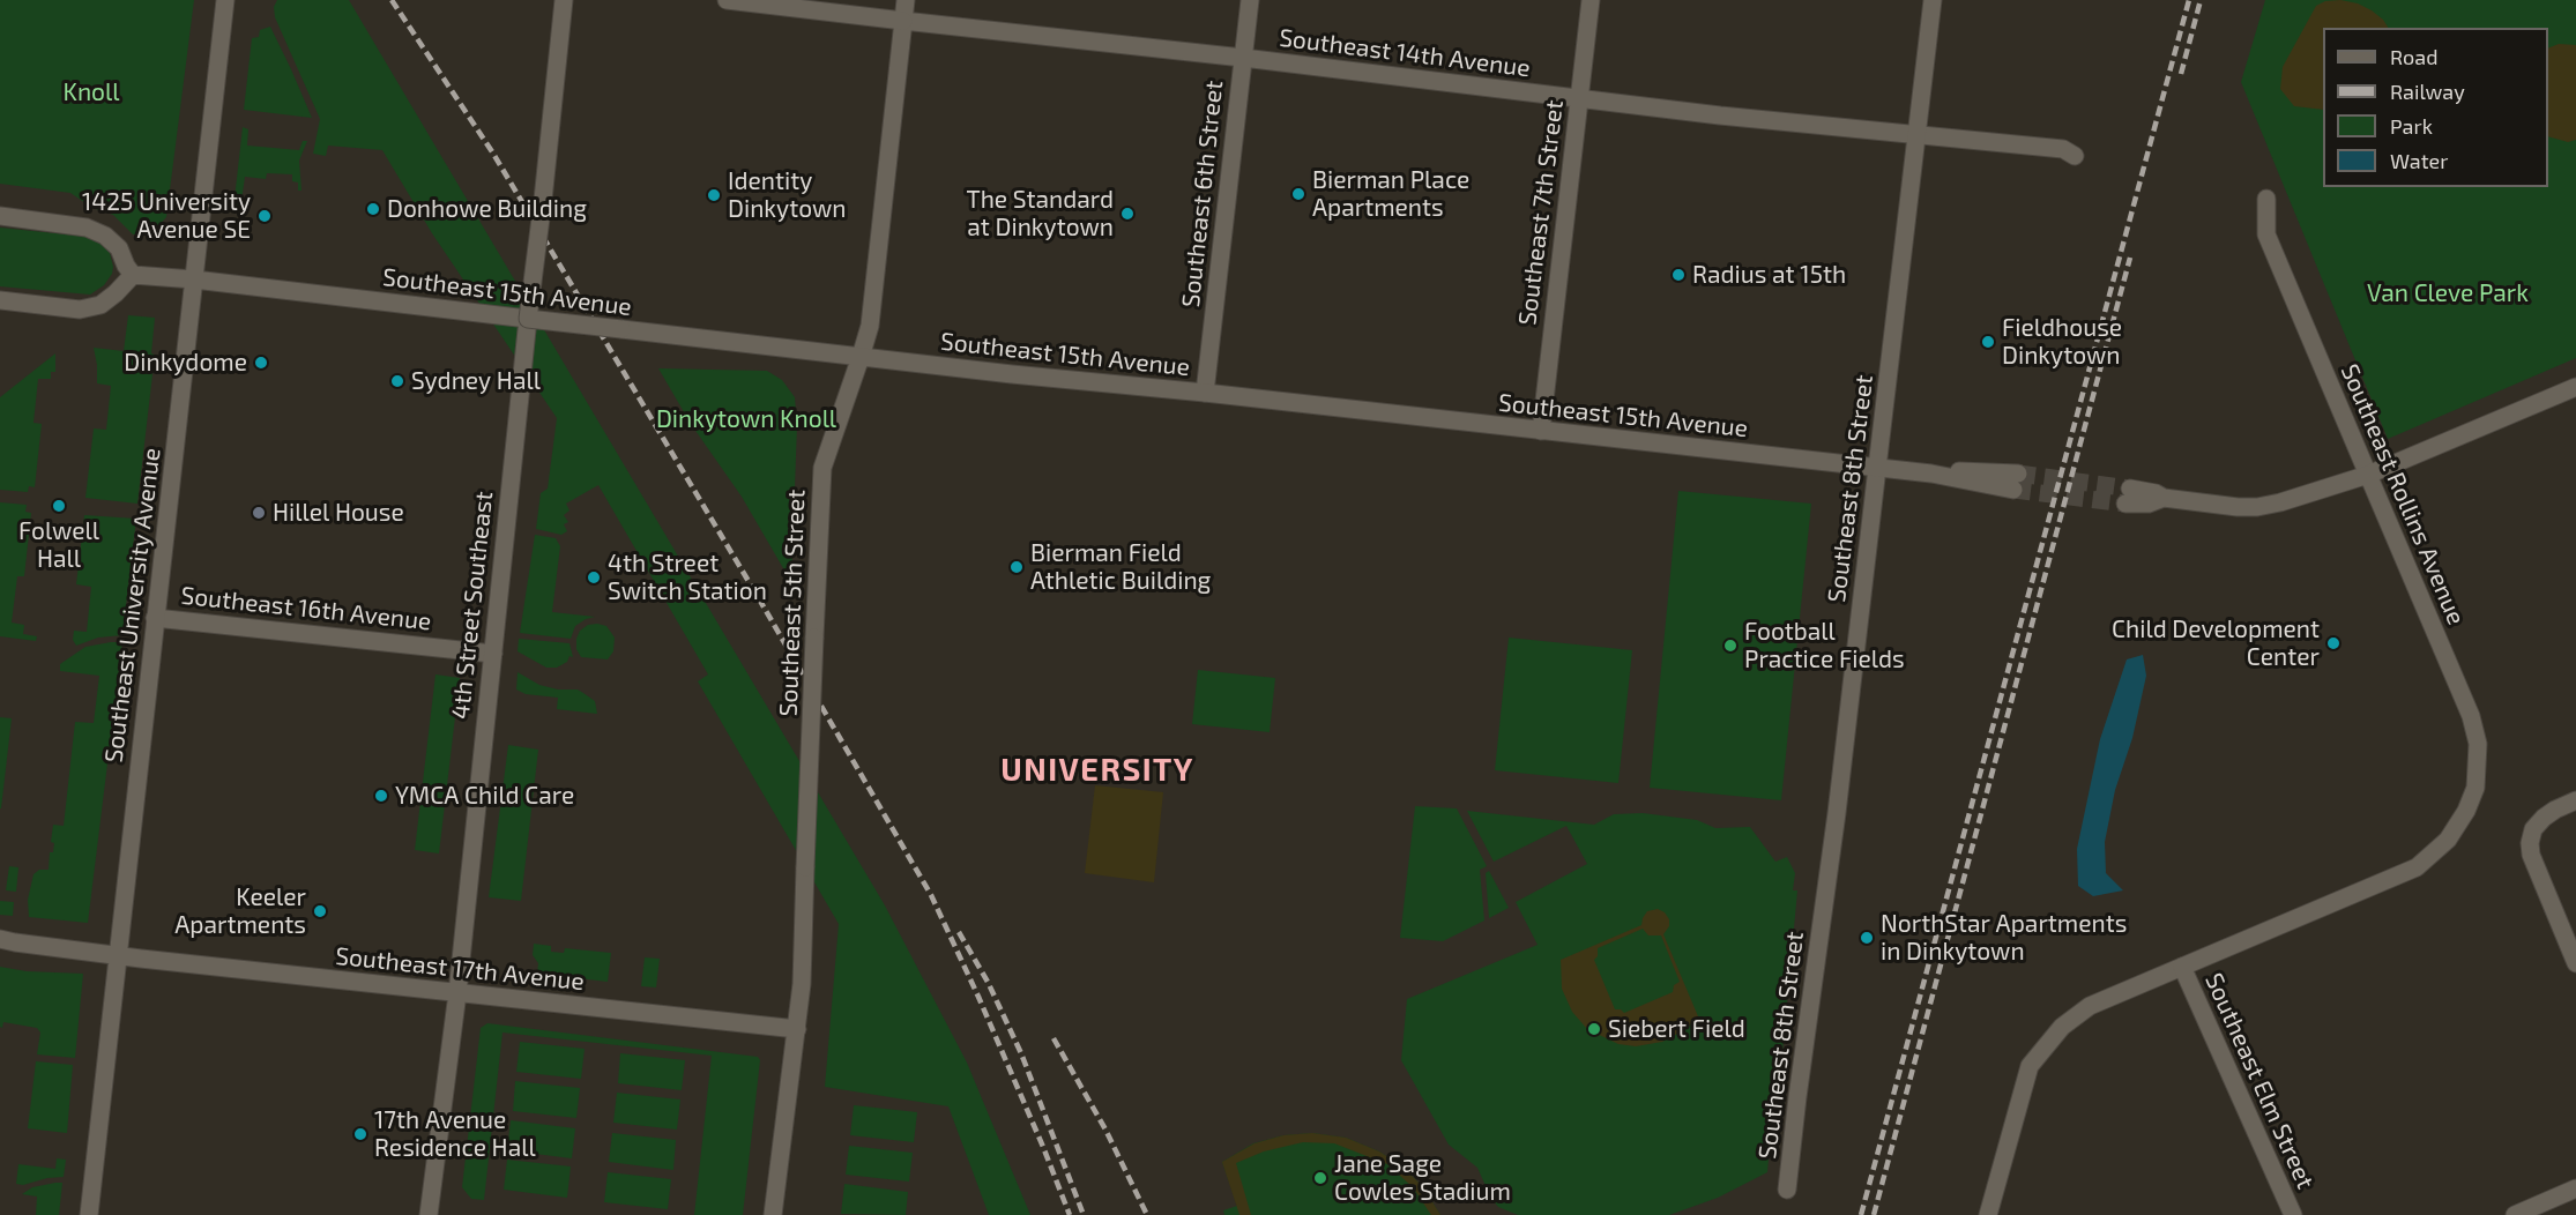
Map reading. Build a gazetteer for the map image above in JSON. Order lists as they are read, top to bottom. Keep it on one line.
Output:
{"streets":{"street":["Southeast 14th Avenue","Southeast 6th Street","Southeast 7th Street","Southeast 15th Avenue","Southeast 8th Street","Southeast Rollins Avenue","Southeast 5th Street","Southeast University Avenue","4th Street Southeast","Southeast 16th Avenue","Southeast 17th Avenue","Southeast Elm Street"]},"crossings":[["Southeast 14th Avenue","Southeast 6th Street"],["Southeast 14th Avenue","Southeast 7th Street"],["Southeast 14th Avenue","Southeast 8th Street"],["Southeast 14th Avenue","Southeast 5th Street"],["Southeast 6th Street","Southeast 15th Avenue"],["Southeast 7th Street","Southeast 15th Avenue"],["Southeast 15th Avenue","Southeast 8th Street"],["Southeast 15th Avenue","Southeast 5th Street"],["Southeast 15th Avenue","Southeast University Avenue"],["Southeast 15th Avenue","4th Street Southeast"],["Southeast Rollins Avenue","Southeast Elm Street"],["Southeast 5th Street","Southeast 17th Avenue"],["Southeast University Avenue","Southeast 16th Avenue"],["Southeast University Avenue","Southeast 17th Avenue"],["4th Street Southeast","Southeast 16th Avenue"],["4th Street Southeast","Southeast 17th Avenue"]],"districts":["UNIVERSITY"],"parks":["Knoll","Van Cleve Park","Dinkytown Knoll"],"places":["Bierman Place Apartments","Identity Dinkytown","Donhowe Building","The Standard at Dinkytown","1425 University Avenue SE","Radius at 15th","Fieldhouse Dinkytown","Dinkydome","Sydney Hall","Folwell Hall","Hillel House","Bierman Field Athletic Building","4th Street Switch Station","Child Development Center","Football Practice Fields","YMCA Child Care","Keeler Apartments","NorthStar Apartments in Dinkytown","Siebert Field","17th Avenue Residence Hall","Jane Sage Cowles Stadium"],"legend":["Road","Railway","Park","Water"]}
